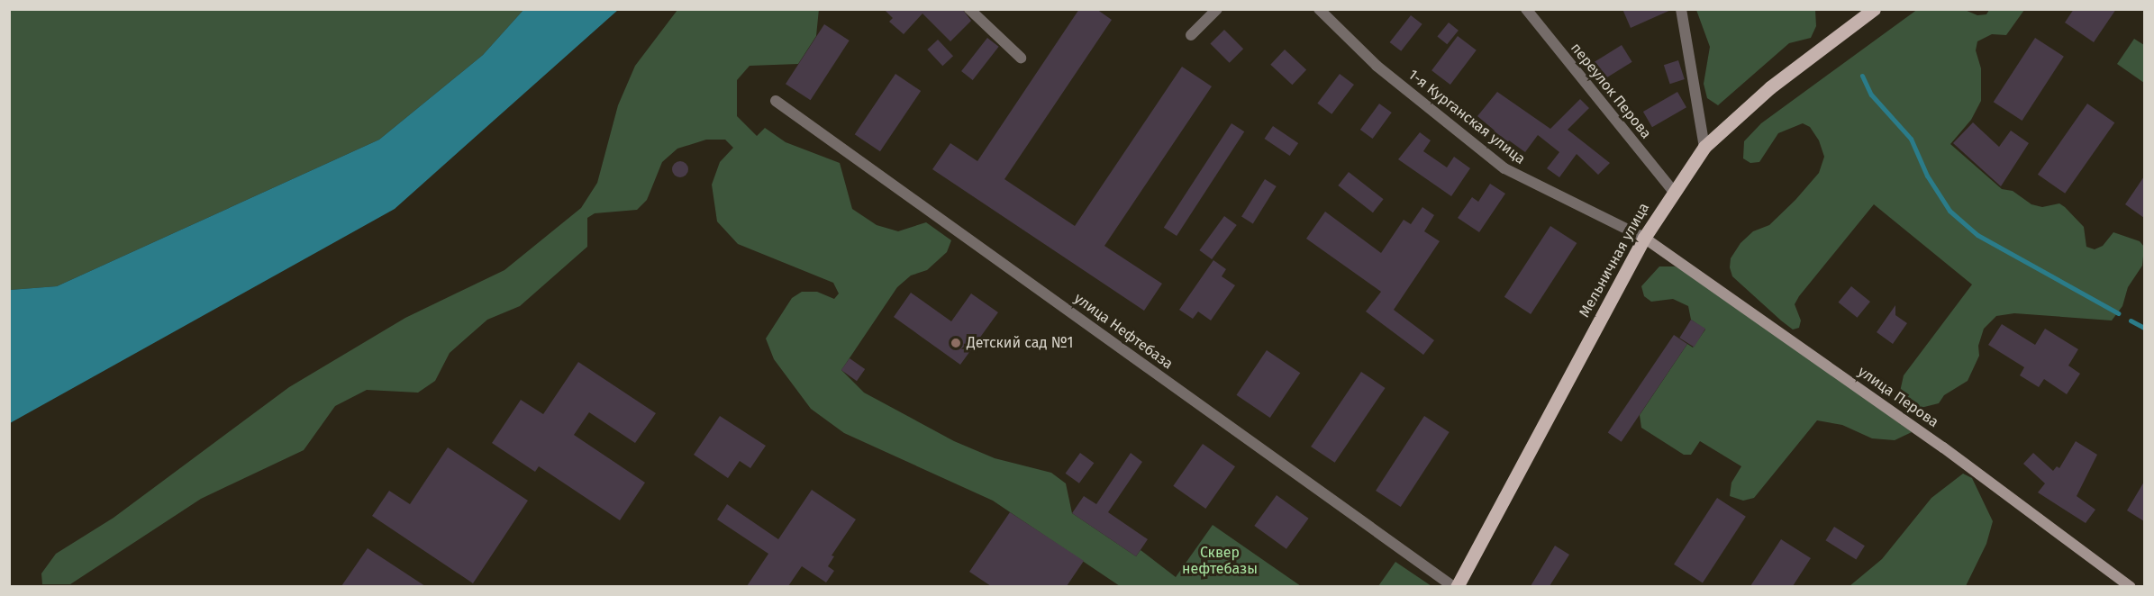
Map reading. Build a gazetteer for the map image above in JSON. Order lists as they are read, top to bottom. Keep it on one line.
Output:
{"streets":{"main road":["Мельничная улица"],"street":["переулок Перова","1-я Курганская улица","улица Нефтебаза","улица Перова"]},"crossings":[["переулок Перова","Мельничная улица"],["1-я Курганская улица","Мельничная улица"],["1-я Курганская улица","улица Перова"],["Мельничная улица","улица Нефтебаза"],["Мельничная улица","улица Перова"]],"parks":["Сквер нефтебазы"],"places":["Детский сад №1"]}
